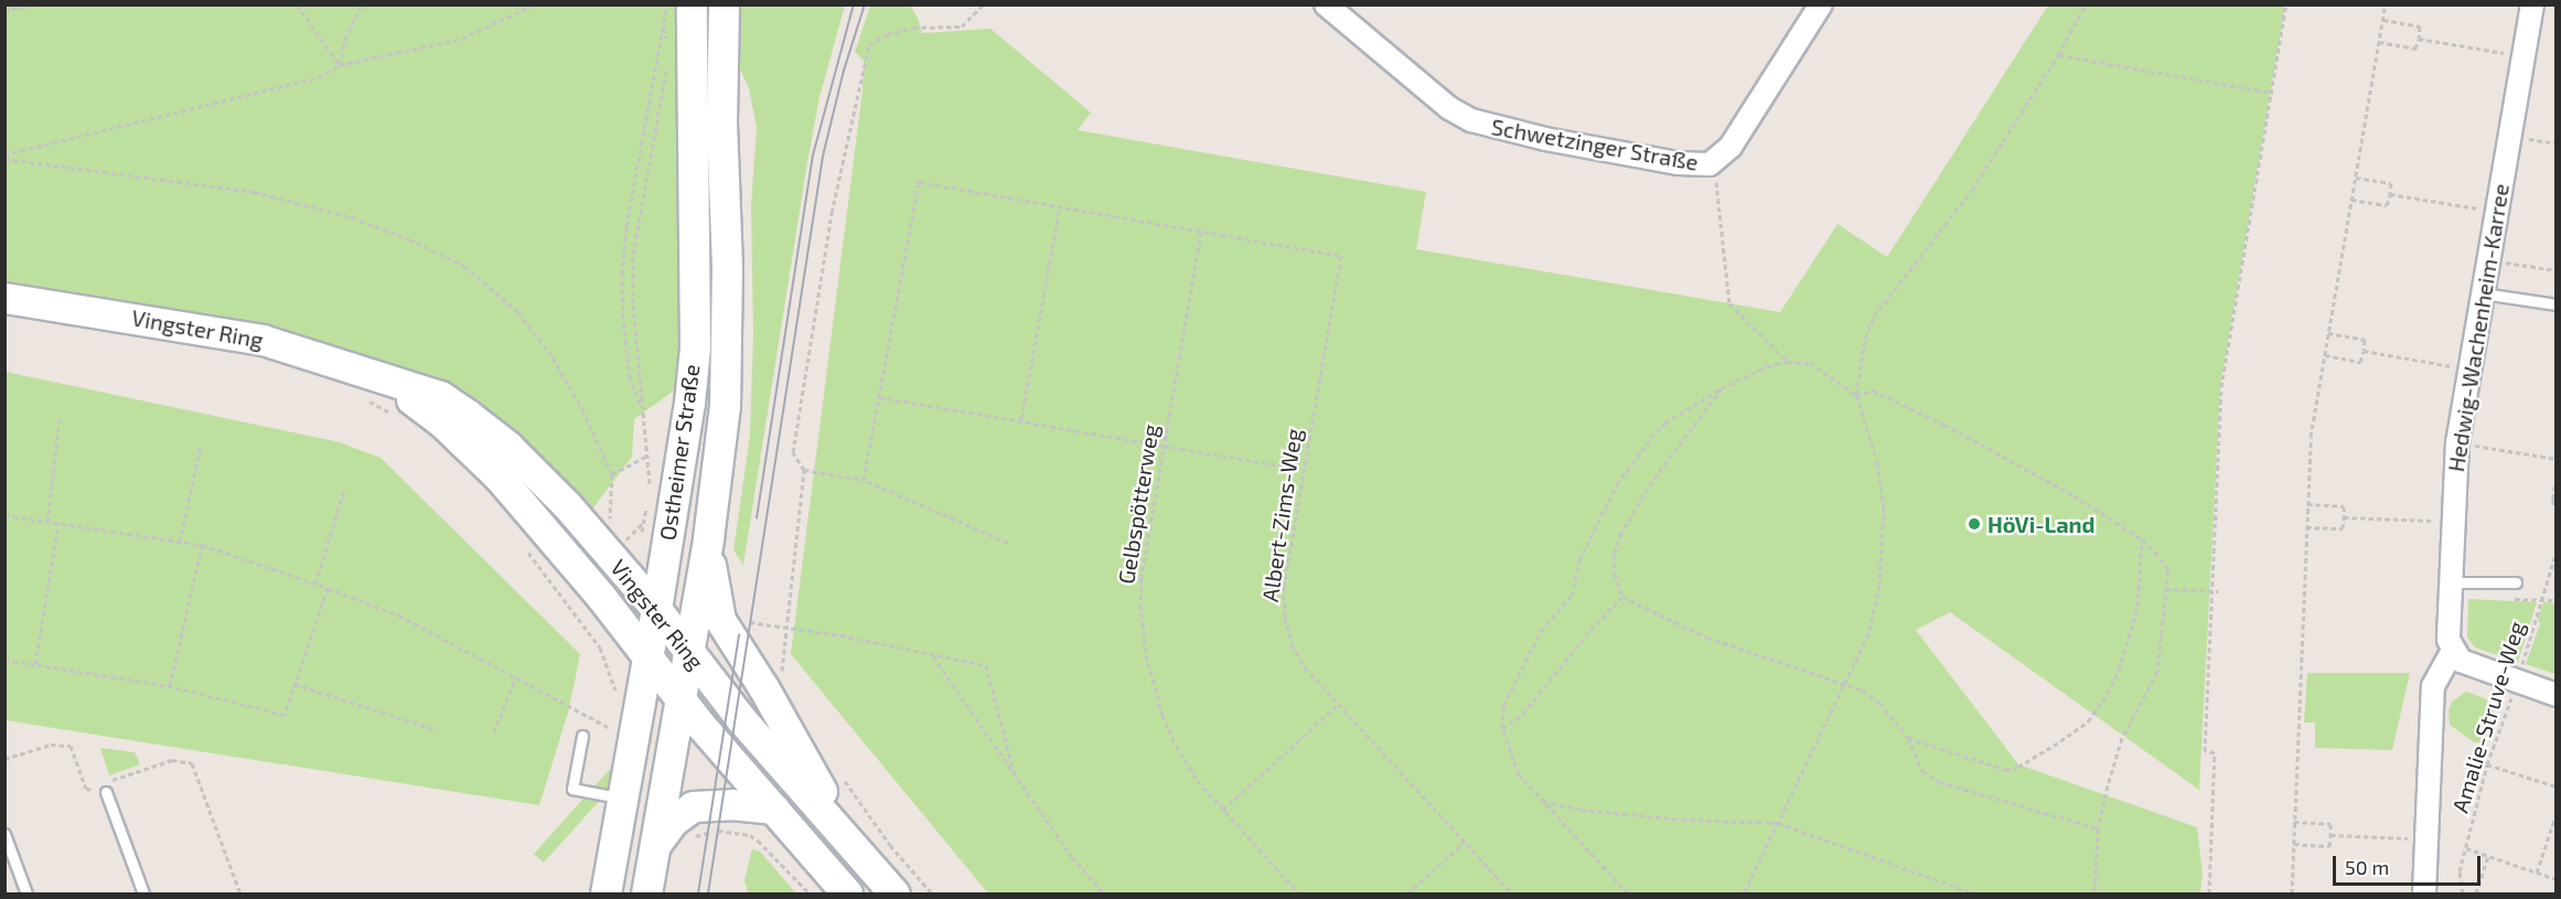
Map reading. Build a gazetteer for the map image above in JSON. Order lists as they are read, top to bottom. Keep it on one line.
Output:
{"streets":{"main road":["Vingster Ring","Ostheimer Straße"],"street":["Schwetzinger Straße","Hedwig-Wachenheim-Karree"],"path":["Gelbspötterweg","Albert-Zims-Weg","Amalie-Struve-Weg"]},"crossings":[["Vingster Ring","Ostheimer Straße"],["Gelbspötterweg","Albert-Zims-Weg"]],"places":["HöVi-Land"],"scale_bar":"50 m"}
